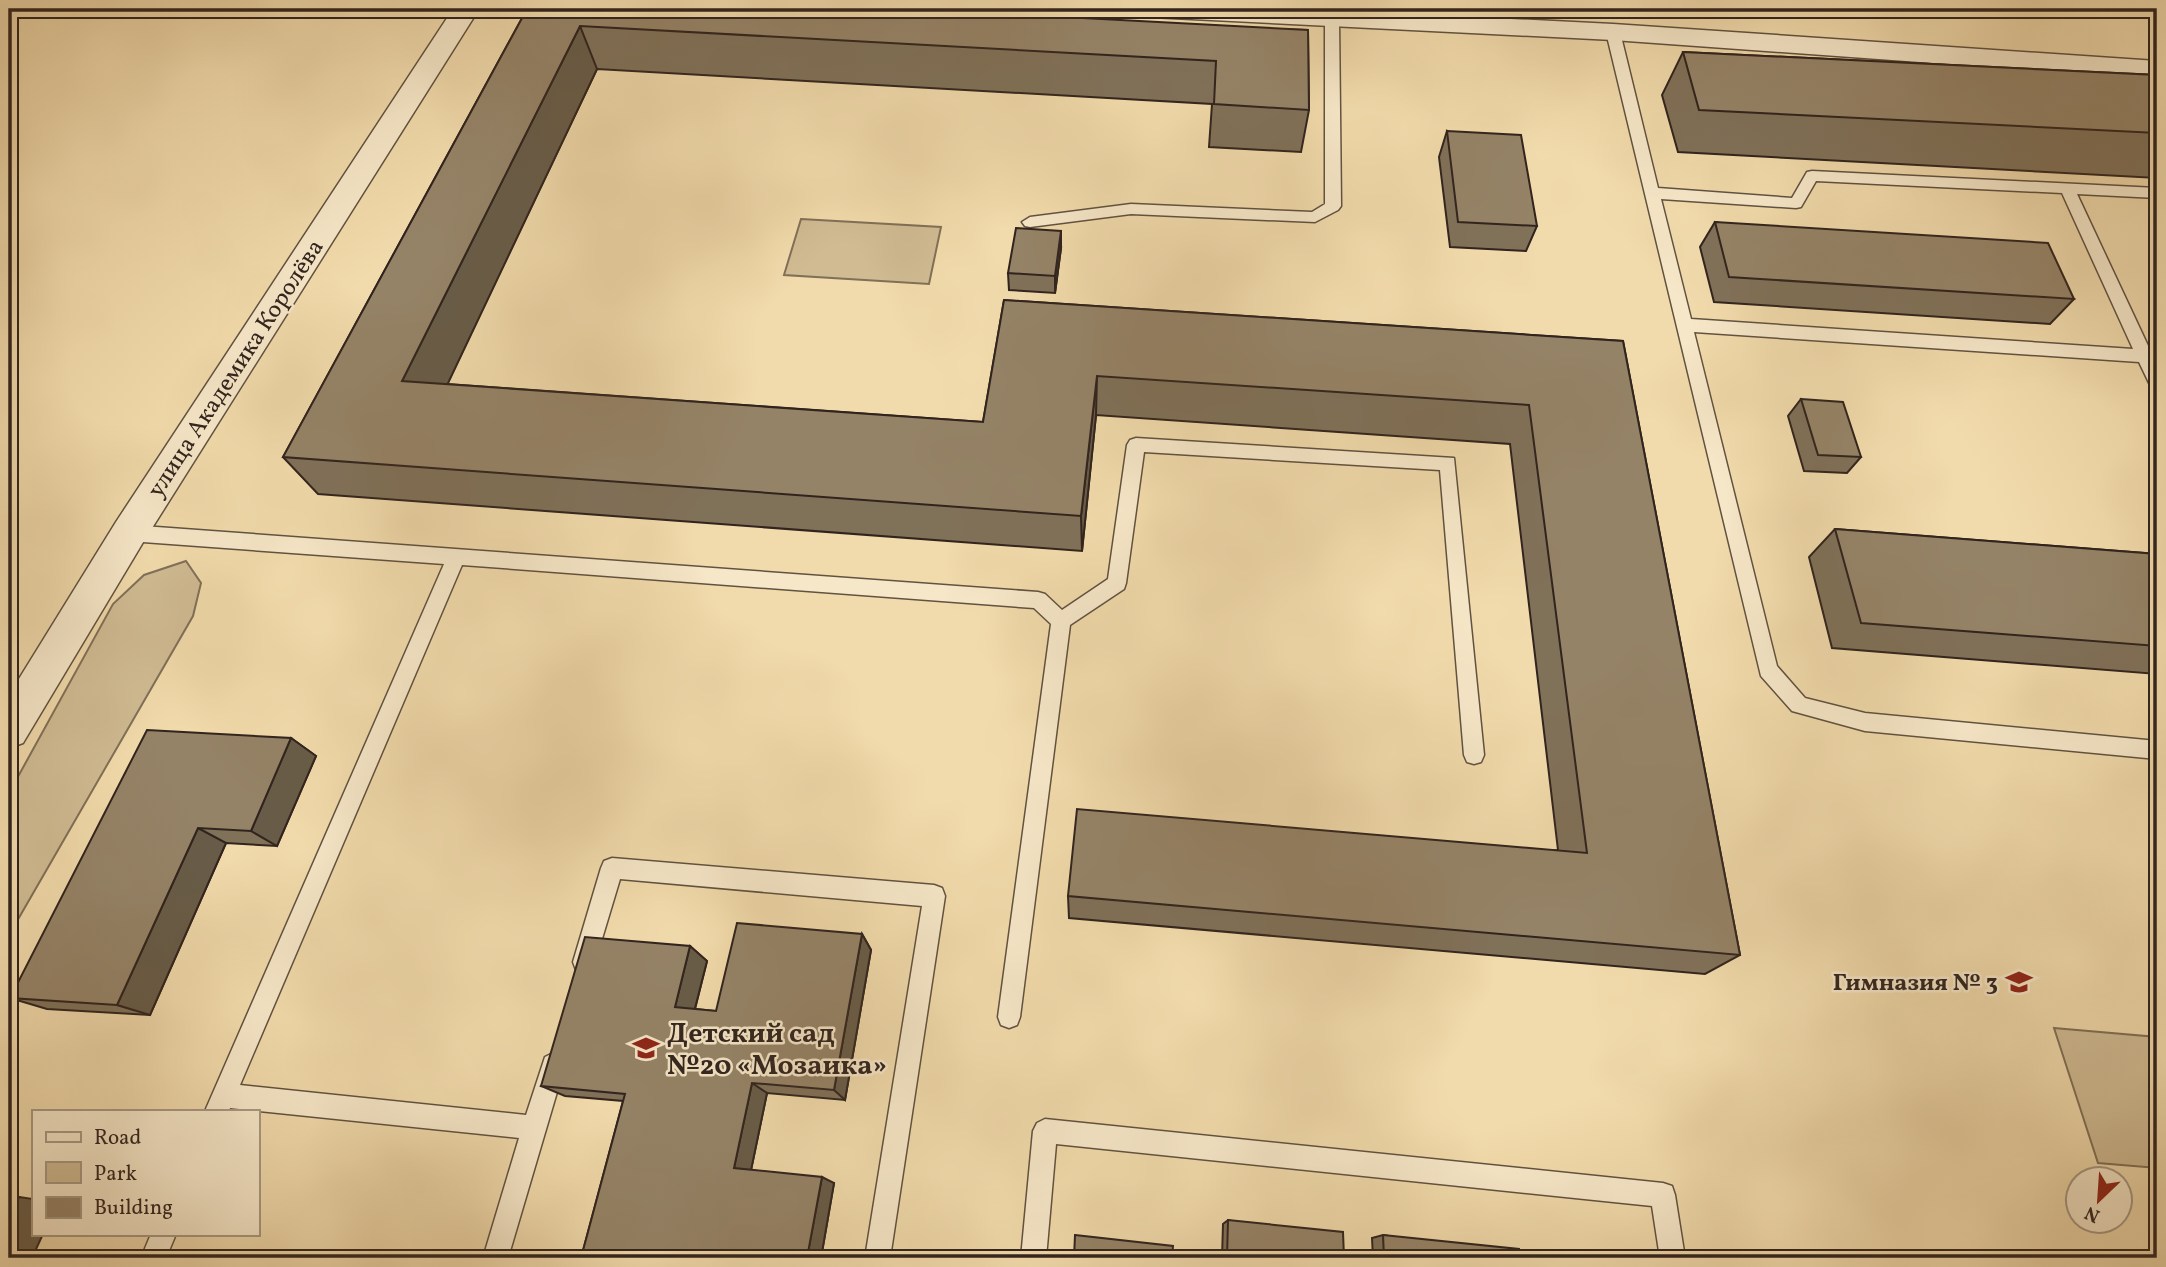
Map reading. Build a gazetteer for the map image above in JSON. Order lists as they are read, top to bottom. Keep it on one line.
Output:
{"streets":{"street":["улица Академика Королёва"]},"places":{"school or university":["Гимназия № 3","Детский сад №20 «Мозаика»"]},"legend":["Road","Park","Building"],"north":"bottom left"}
